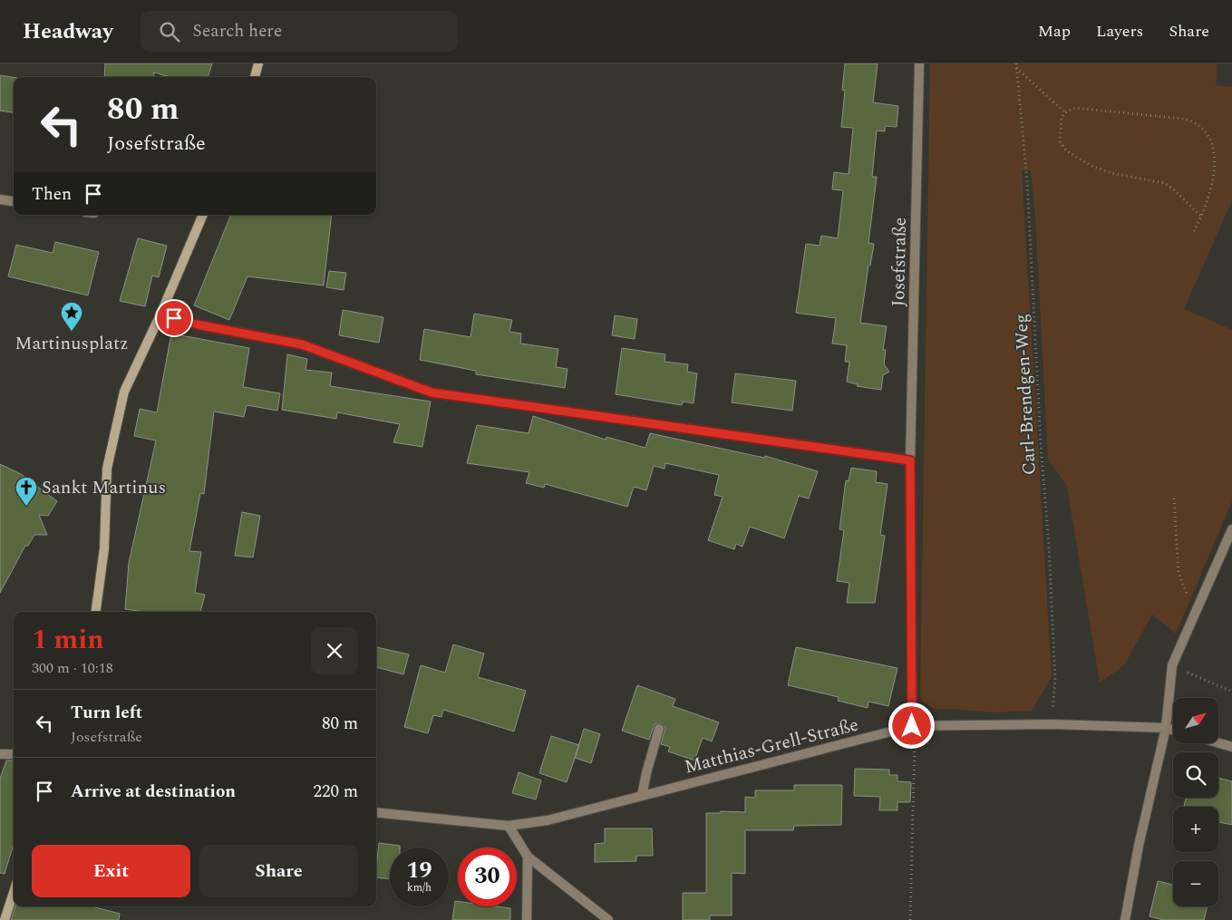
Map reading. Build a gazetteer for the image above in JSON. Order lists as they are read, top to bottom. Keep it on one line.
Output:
{"streets":{"street":["Josefstraße","Matthias-Grell-Straße"],"path":["Carl-Brendgen-Weg"]},"crossings":[["Josefstraße","Matthias-Grell-Straße"],["Carl-Brendgen-Weg","Matthias-Grell-Straße"]],"places":{"place":["Martinusplatz"],"church":["Sankt Martinus"]},"north":"top right","page":{"header":"Headway","search":"Search here","nav":["Map","Layers","Share"],"turn":["80 m","Josefstraße"],"then":"Then","heading":["1 min","300 m · 10:18"],"list":[{"name":"Turn left","note":"Josefstraße","value":"80 m"},{"name":"Arrive at destination","value":"220 m"}],"map_buttons":["+","−"],"buttons":["Exit","Share"],"speed":"19 km/h","limit":"30"}}
